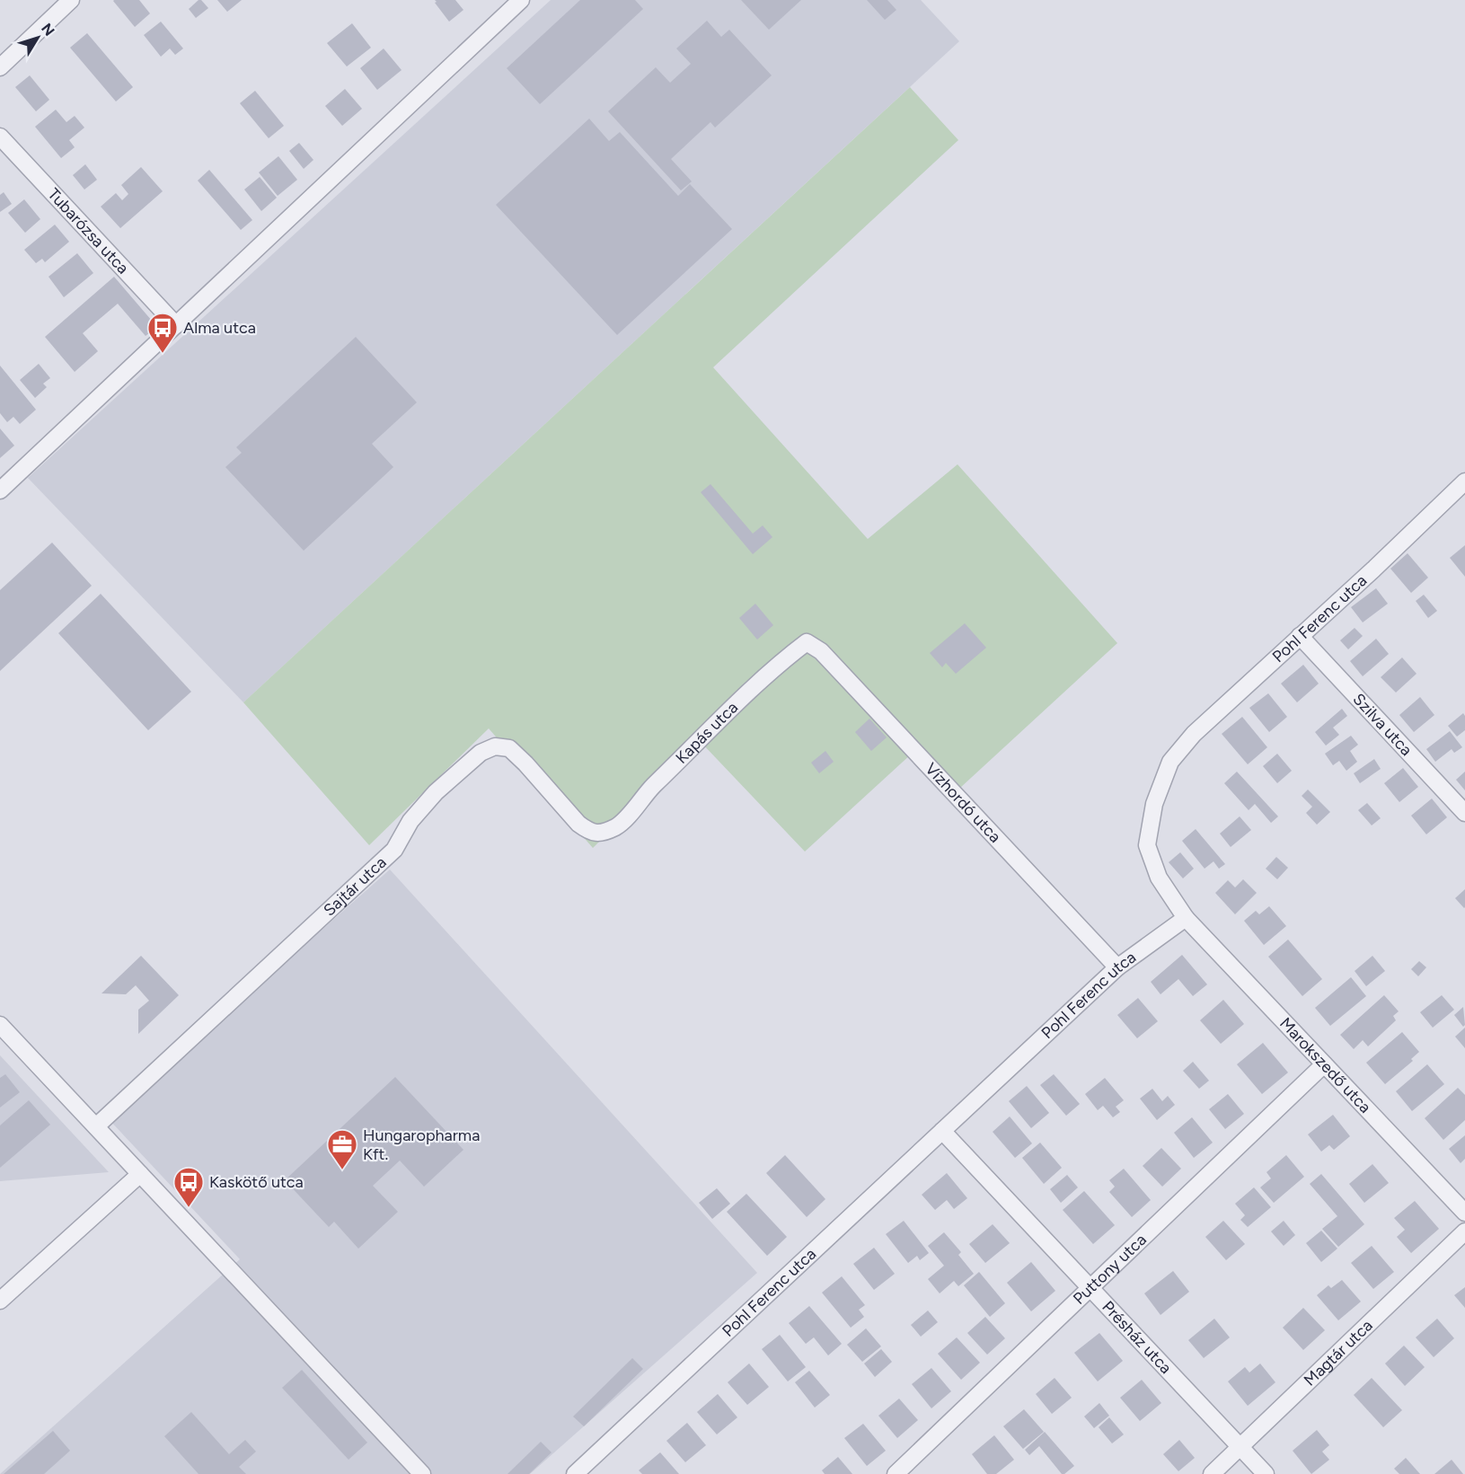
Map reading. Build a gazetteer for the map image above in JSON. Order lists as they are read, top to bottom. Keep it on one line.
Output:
{"streets":{"street":["Tubarózsa utca","Pohl Ferenc utca","Szilva utca","Kapás utca","Vízhordó utca","Sajtár utca","Marokszedő utca","Puttony utca","Présház utca","Magtár utca"]},"crossings":[["Pohl Ferenc utca","Szilva utca"],["Pohl Ferenc utca","Vízhordó utca"],["Pohl Ferenc utca","Marokszedő utca"],["Pohl Ferenc utca","Présház utca"],["Kapás utca","Vízhordó utca"],["Kapás utca","Sajtár utca"],["Marokszedő utca","Puttony utca"],["Puttony utca","Présház utca"],["Présház utca","Magtár utca"]],"places":{"bus stop":["Alma utca","Kaskötő utca"],"office":["Hungaropharma Kft."]},"north":"top right"}
